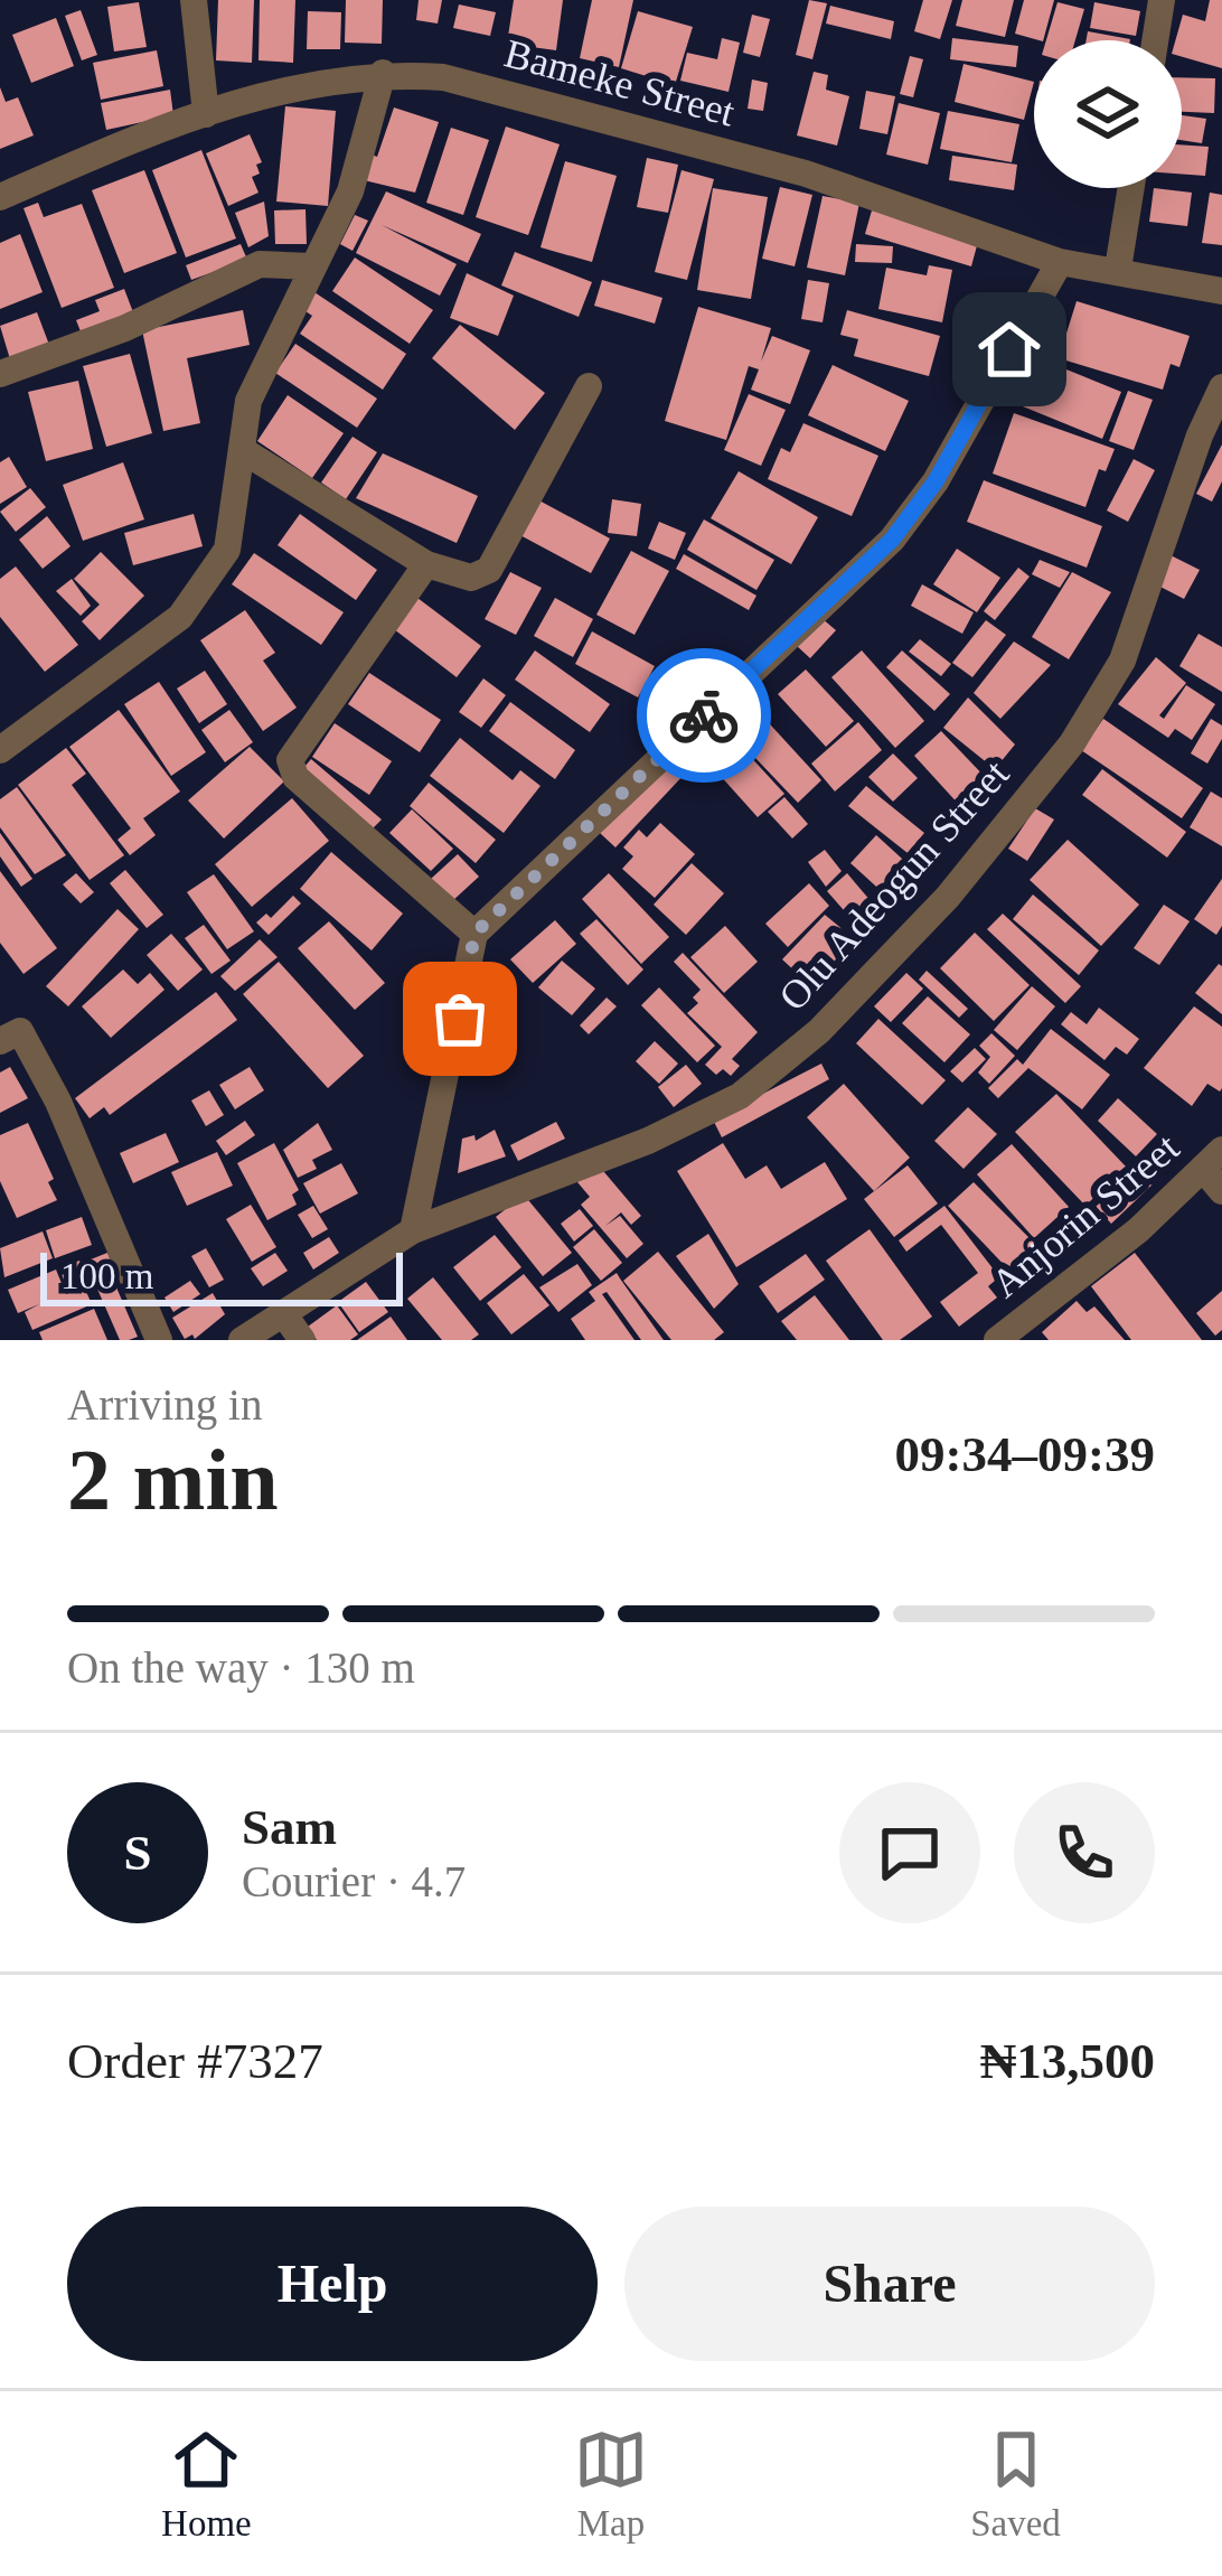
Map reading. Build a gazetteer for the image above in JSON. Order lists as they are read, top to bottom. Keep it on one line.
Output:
{"streets":{"street":["Bameke Street","Olu Adeogun Street","Anjorin Street"]},"scale_bar":"100 m","page":{"scale":"100 m","heading":["2 min","Arriving in","09:34–09:39"],"panel":["Sam","Courier · 4.7","Order #7327","₦13,500"],"bar":"On the way · 130 m","round":"S","buttons":["Help","Share"],"tabs":["Home","Map","Saved"]}}
